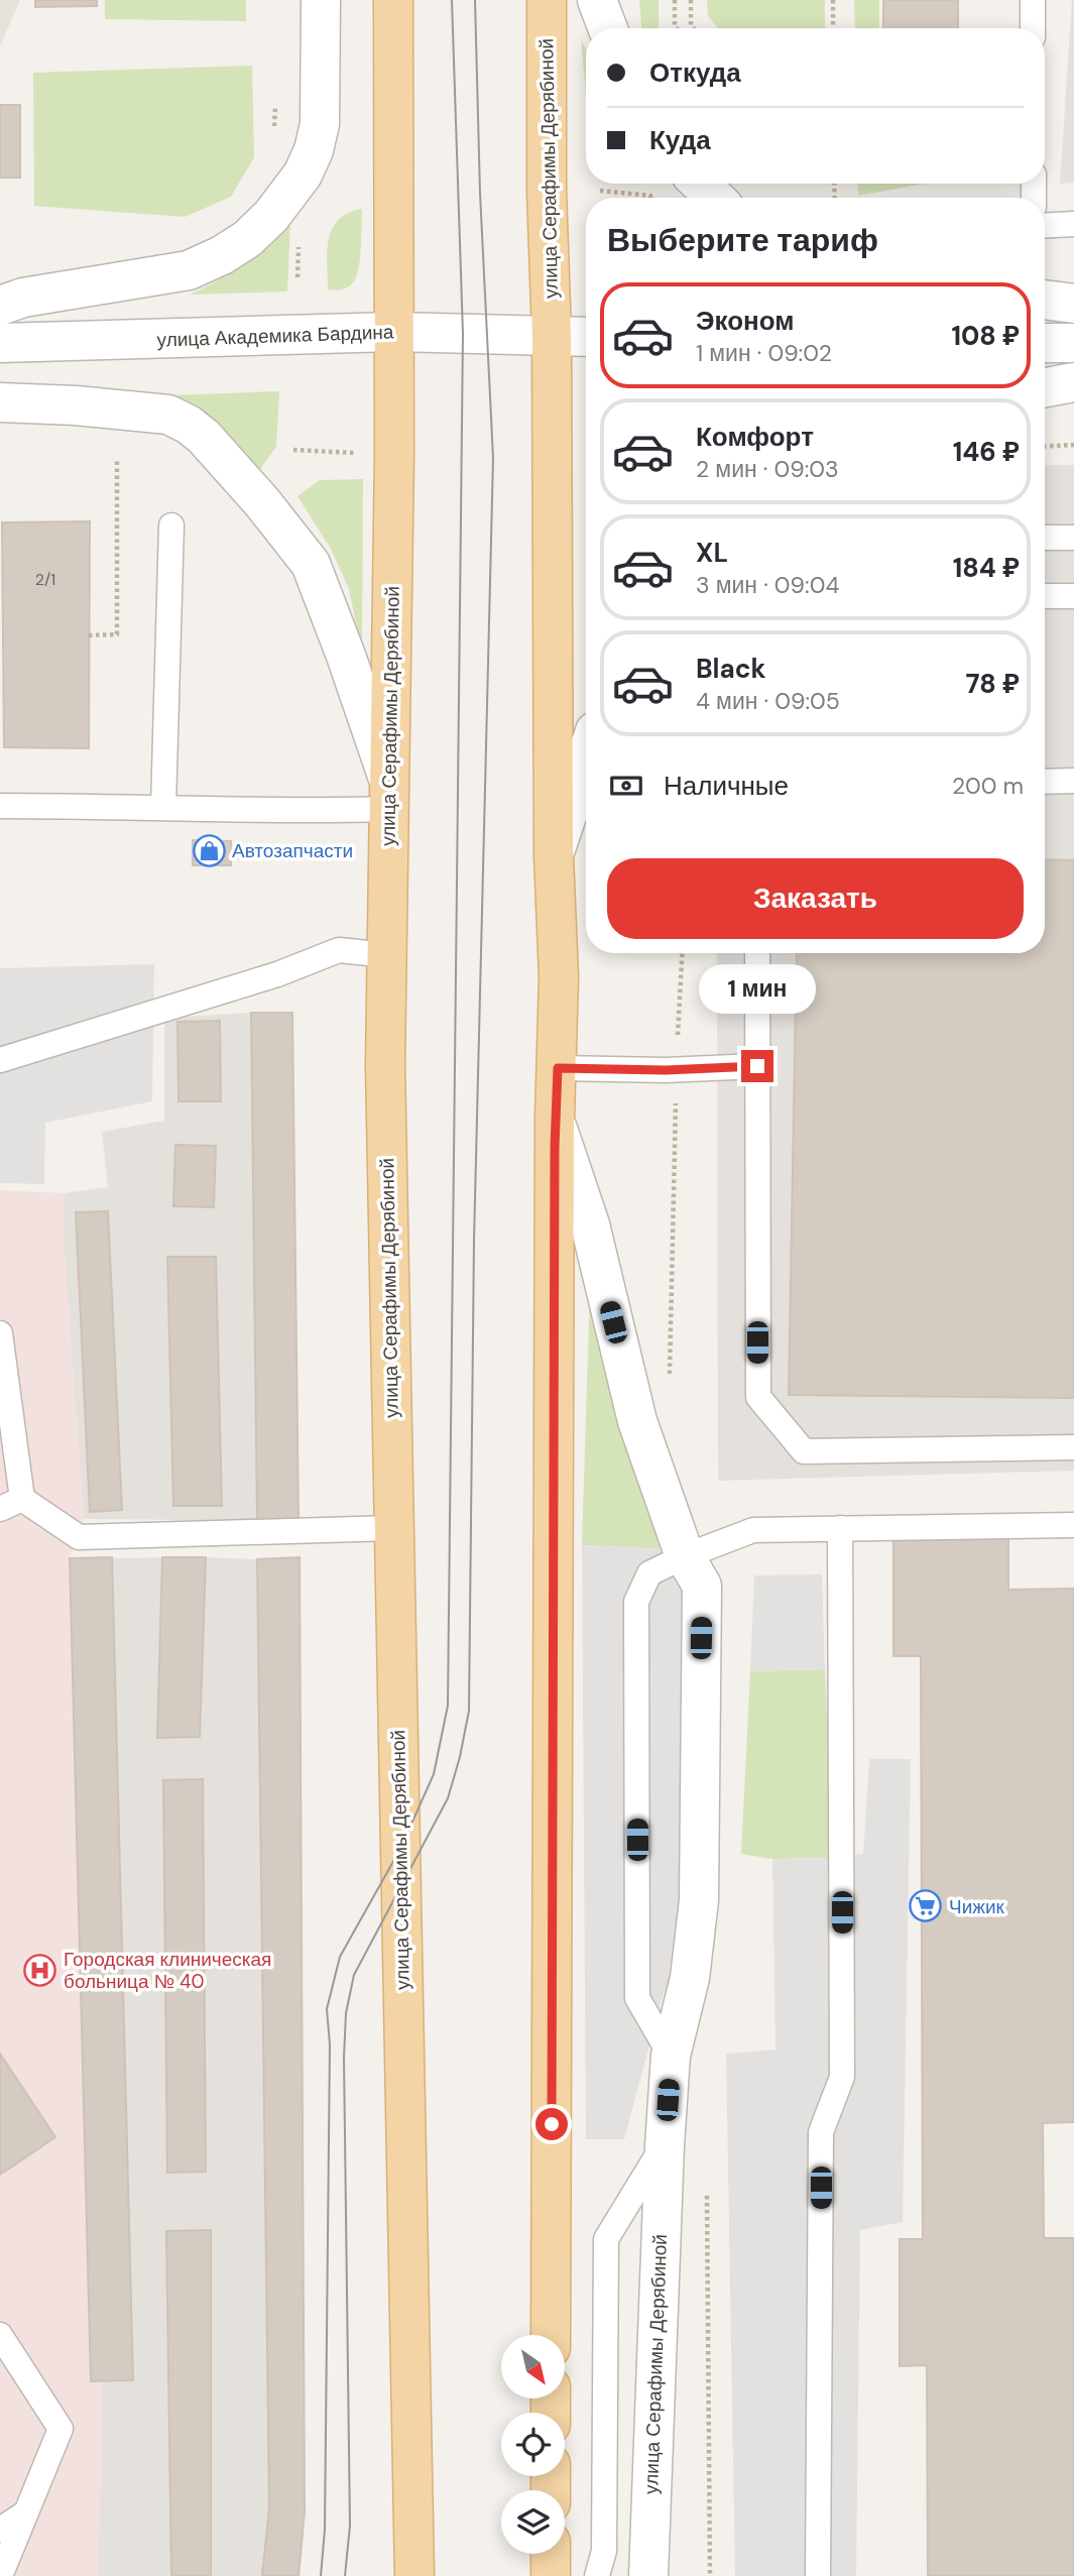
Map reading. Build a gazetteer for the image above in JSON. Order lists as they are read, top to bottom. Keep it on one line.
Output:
{"streets":{"main road":["улица Серафимы Дерябиной"],"street":["улица Академика Бардина"]},"crossings":[["улица Серафимы Дерябиной","улица Академика Бардина"]],"places":{"shop":["Автозапчасти"],"supermarket":["Чижик"],"hospital":["Городская клиническая больница № 40"]},"house_numbers":["2/1"],"north":"bottom right","page":{"banner":["Откуда","Куда"],"heading":"Выберите тариф","list":[{"name":"Эконом","note":"1 мин · 09:02","value":"108 ₽"},{"name":"Комфорт","note":"2 мин · 09:03","value":"146 ₽"},{"name":"XL","note":"3 мин · 09:04","value":"184 ₽"},{"name":"Black","note":"4 мин · 09:05","value":"78 ₽"}],"pay":["Наличные","200 m"],"buttons":"Заказать","bubble":"1 мин"}}
